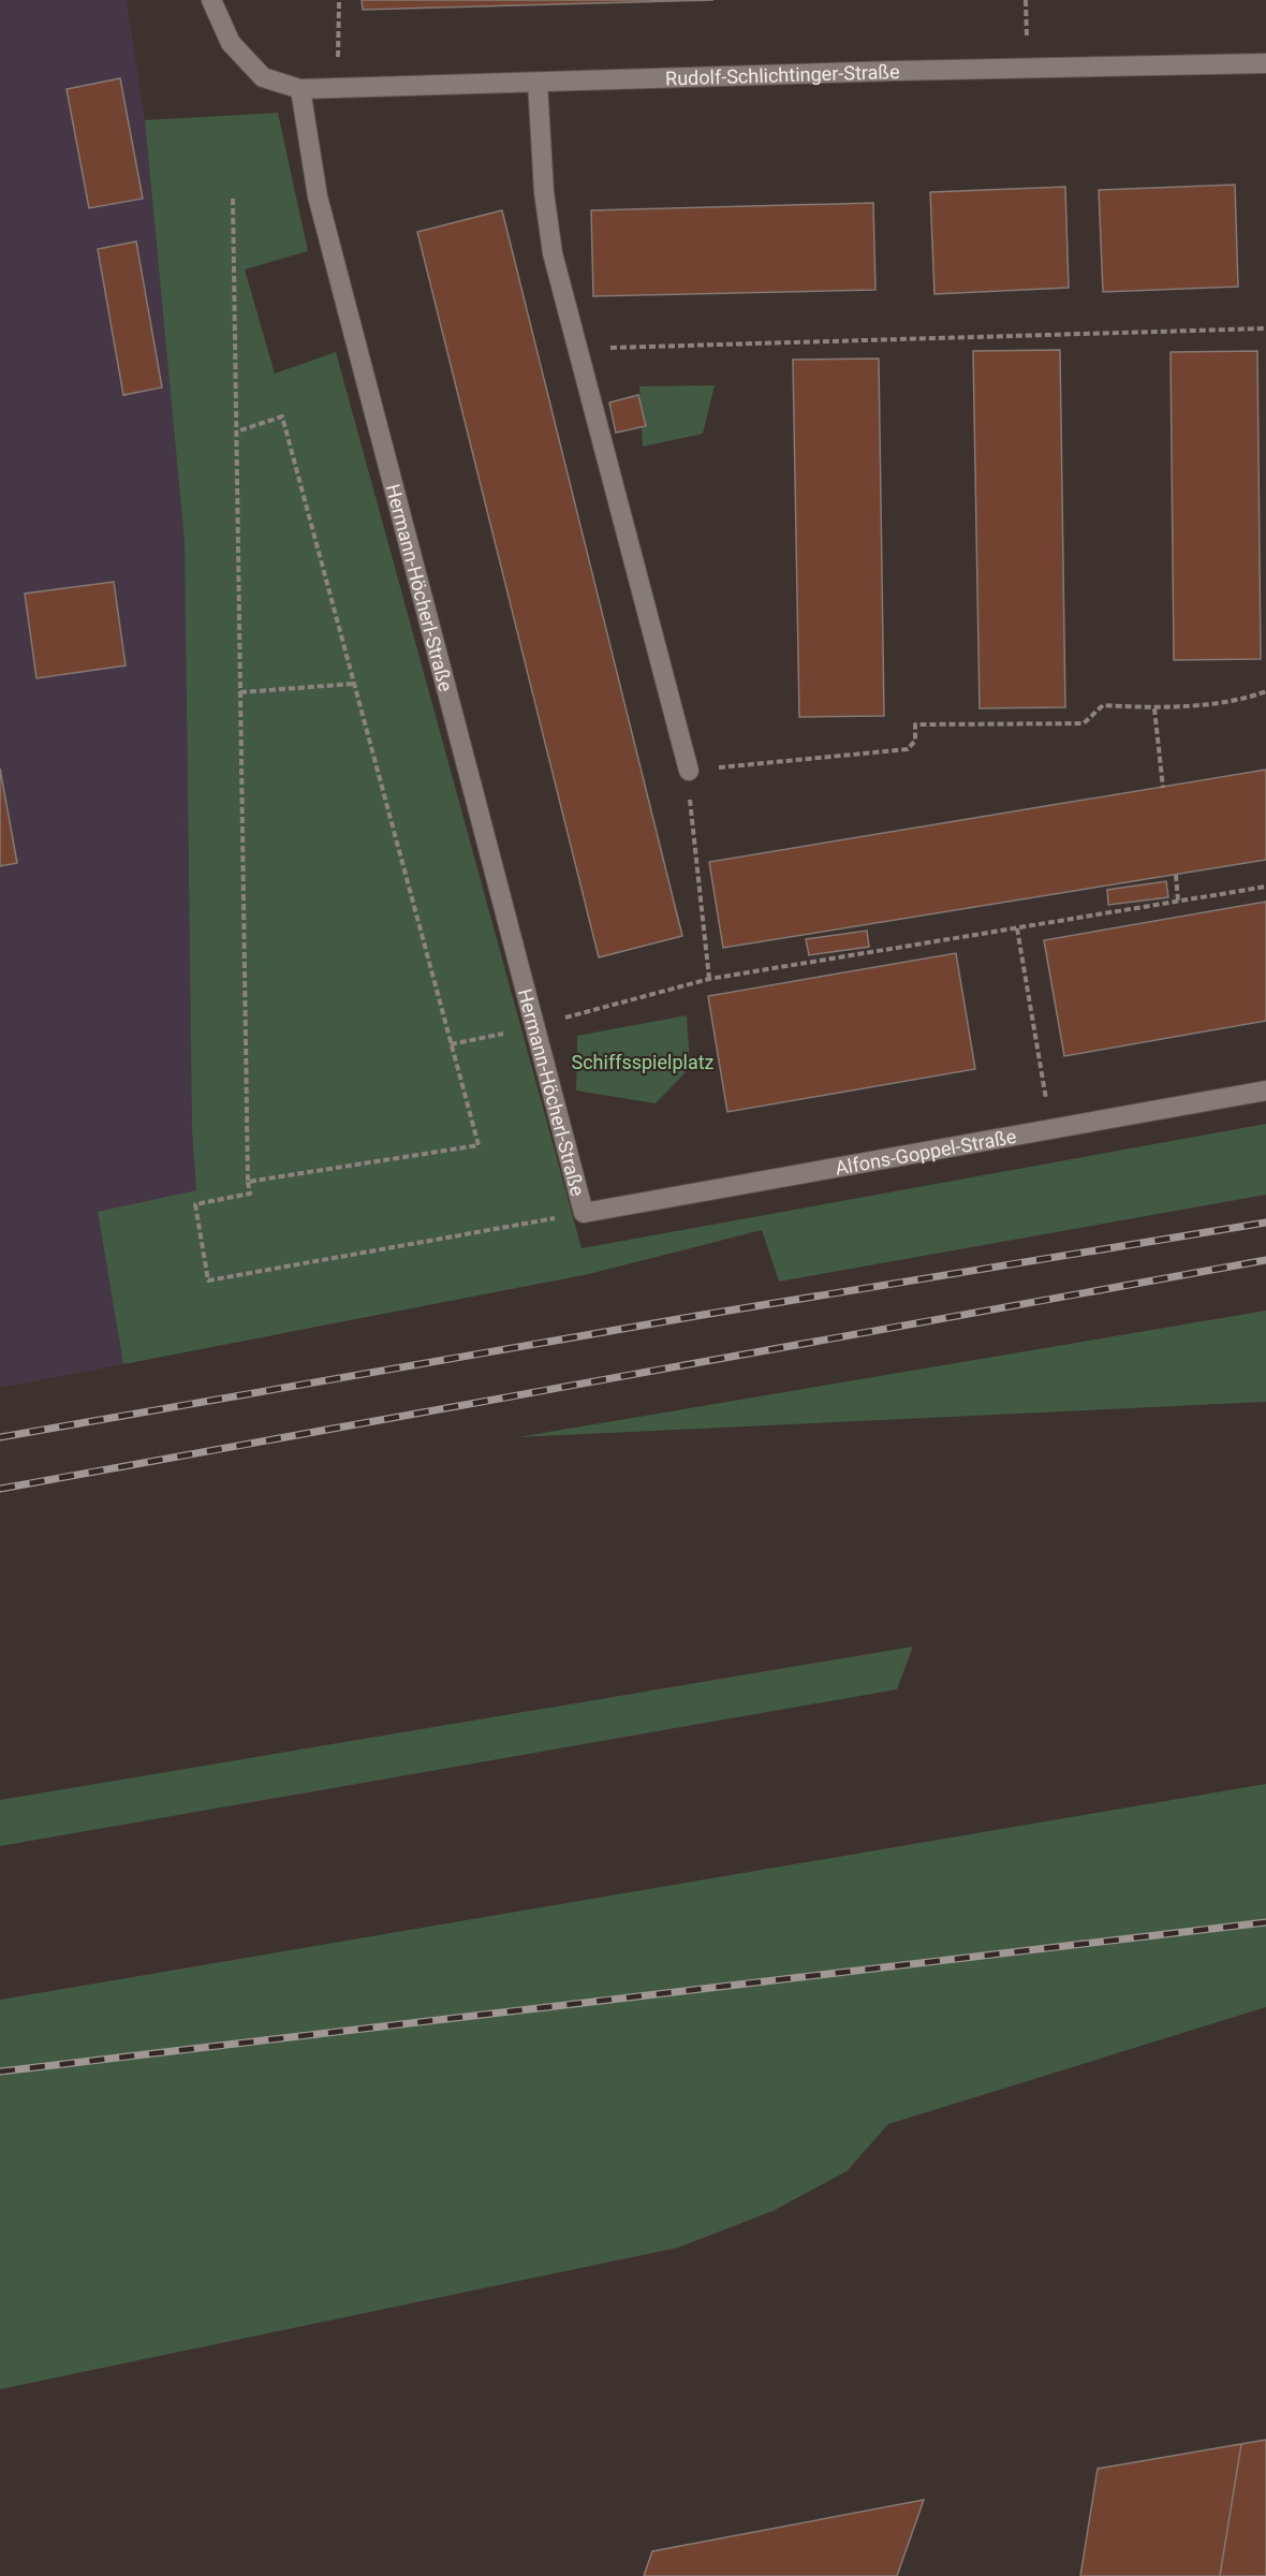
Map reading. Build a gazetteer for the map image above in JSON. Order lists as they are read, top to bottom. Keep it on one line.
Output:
{"streets":{"street":["Rudolf-Schlichtinger-Straße","Hermann-Höcherl-Straße","Alfons-Goppel-Straße"]},"crossings":[["Rudolf-Schlichtinger-Straße","Hermann-Höcherl-Straße"],["Hermann-Höcherl-Straße","Alfons-Goppel-Straße"]],"parks":["Schiffsspielplatz"]}
